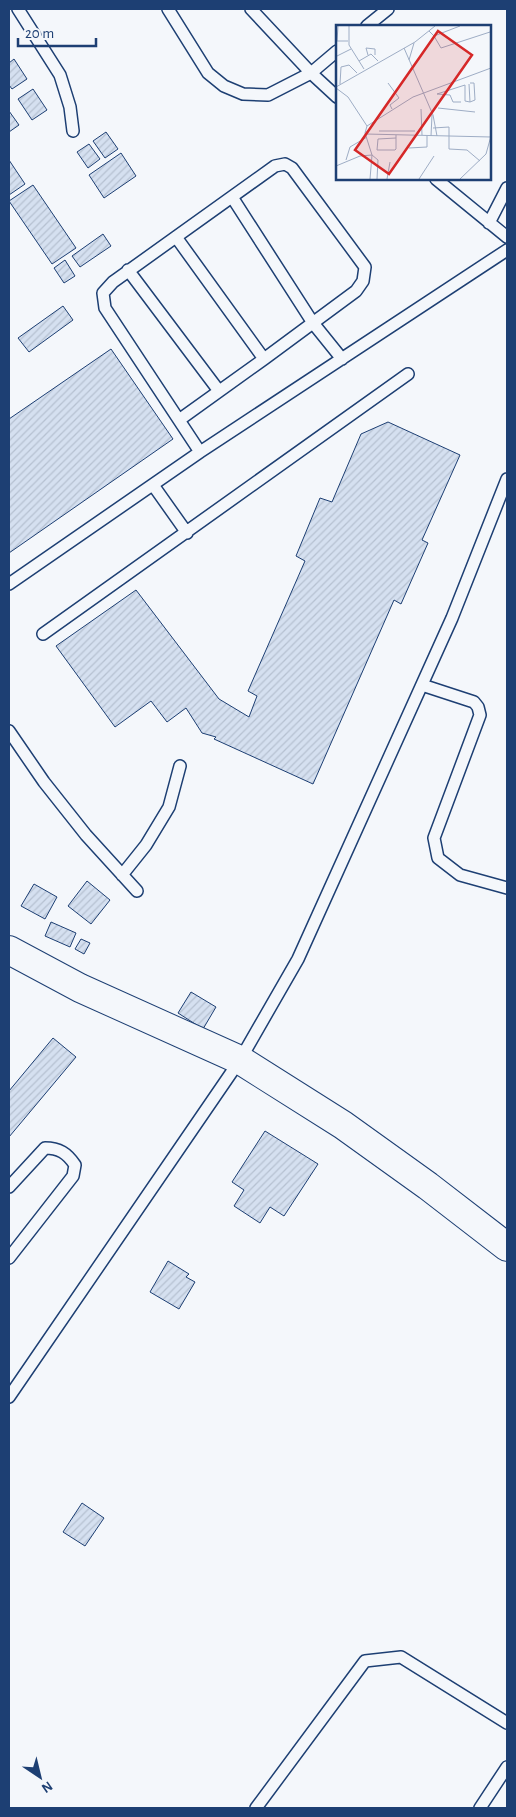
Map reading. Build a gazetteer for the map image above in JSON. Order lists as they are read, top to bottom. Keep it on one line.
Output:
{"scale_bar":"20 m","north":"bottom right"}
